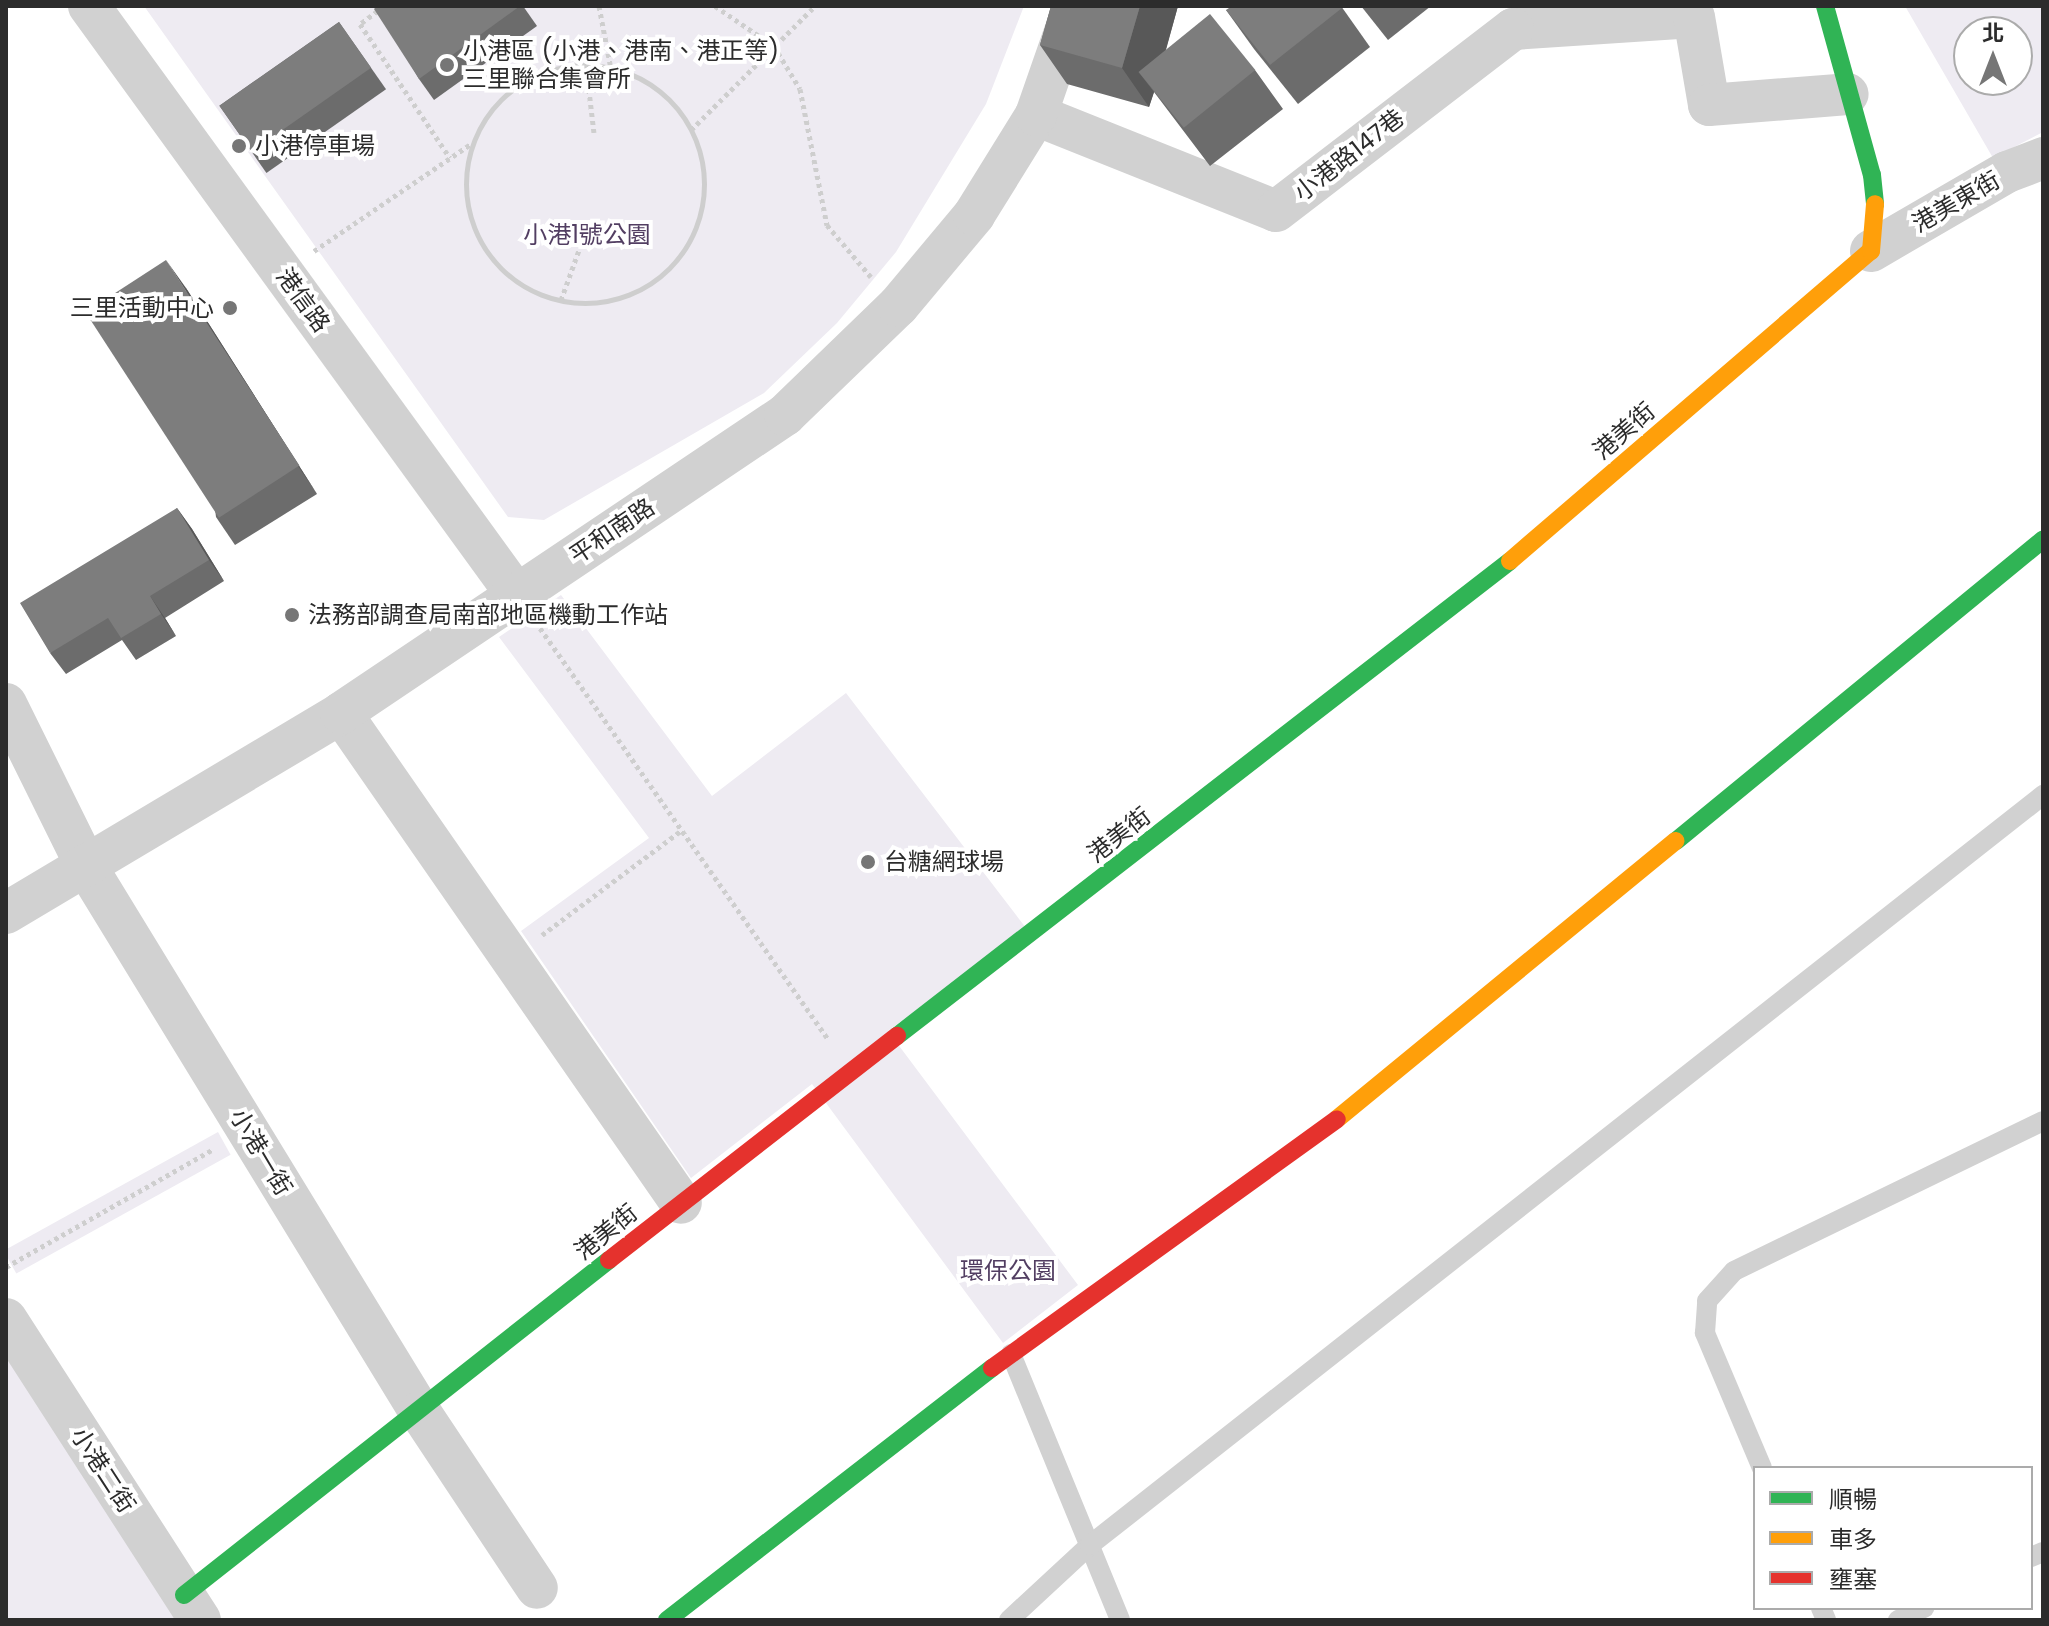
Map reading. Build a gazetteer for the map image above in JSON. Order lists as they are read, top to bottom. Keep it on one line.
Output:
{"streets":{"street":["小港路147巷","港美東街","港信路","港美街","平和南路","小港一街","小港二街"]},"crossings":[["小港路147巷","平和南路"],["港美東街","港美街"],["港信路","平和南路"],["港美街","小港一街"],["港美街","小港二街"],["平和南路","小港一街"]],"parks":["小港1號公園","環保公園"],"places":["小港區 (小港、港南、港正等) 三里聯合集會所","小港停車場","三里活動中心","法務部調查局南部地區機動工作站","台糖網球場"],"legend":["順暢","車多","壅塞"],"north":"top"}
